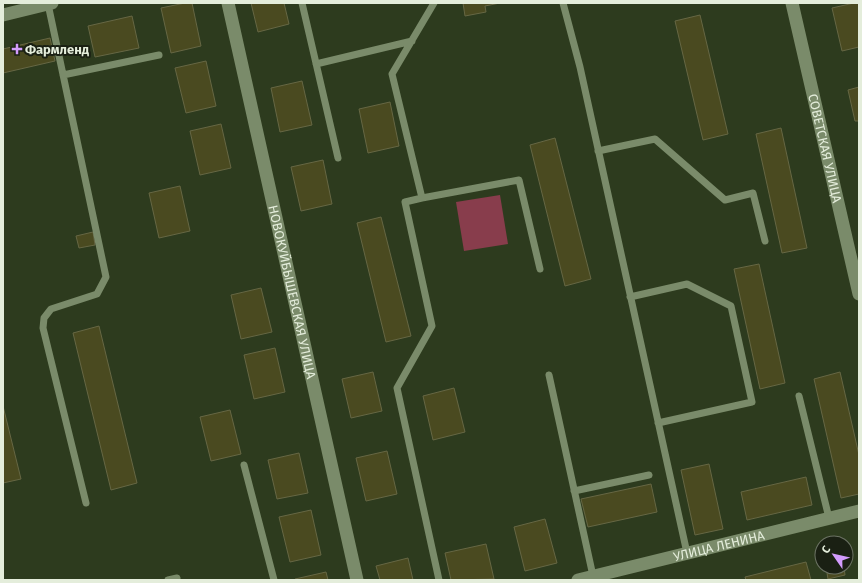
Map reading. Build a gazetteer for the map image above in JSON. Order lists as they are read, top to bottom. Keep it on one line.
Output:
{"streets":{"street":["СОВЕТСКАЯ УЛИЦА","НОВОКУЙБЫШЕВСКАЯ УЛИЦА","УЛИЦА ЛЕНИНА"]},"places":{"health":["Фармленд"]},"north":"top left"}
